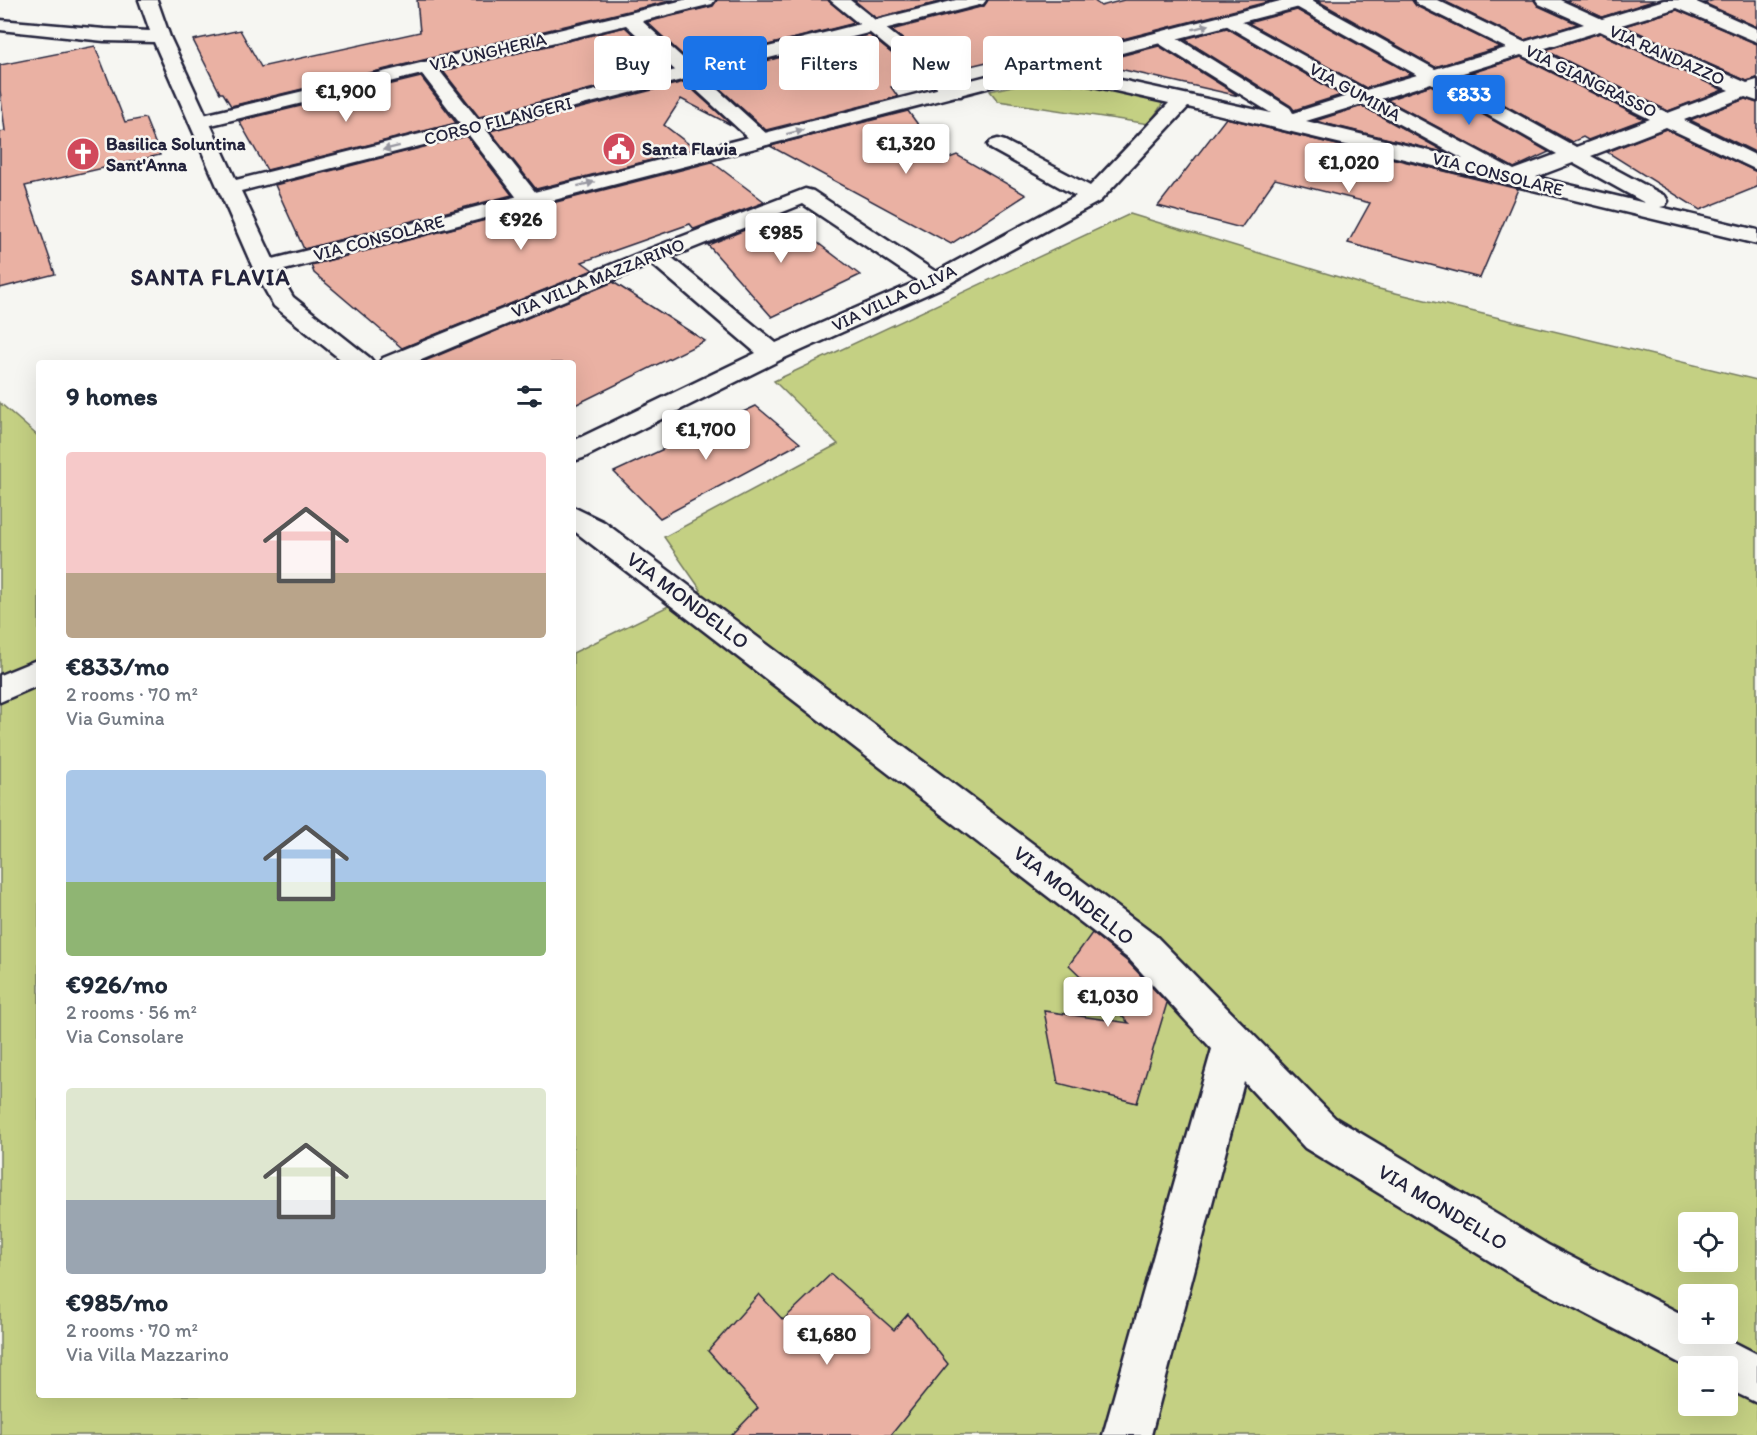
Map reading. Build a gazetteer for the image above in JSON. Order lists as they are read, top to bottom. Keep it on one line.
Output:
{"streets":{"street":["VIA UNGHERIA","VIA RANDAZZO","VIA GIANGRASSO","VIA GUMINA","CORSO FILANGERI","VIA CONSOLARE","VIA VILLA MAZZARINO","VIA VILLA OLIVA","VIA MONDELLO"]},"crossings":[["VIA GUMINA","VIA CONSOLARE"],["VIA CONSOLARE","VIA VILLA OLIVA"],["VIA VILLA MAZZARINO","VIA VILLA OLIVA"]],"one_way":["CORSO FILANGERI"],"districts":["SANTA FLAVIA"],"places":{"public building":["Santa Flavia"],"church":["Basilica Soluntina Sant'Anna"]},"page":{"chip":["Buy","Rent","Filters","New","Apartment"],"price":["€1,900","€833","€1,320","€1,020","€926","€985","€1,700","€1,030","€1,680"],"heading":"9 homes","list":[{"name":"€833/mo","note":"2 rooms · 70 m² · Via Gumina"},{"name":"€926/mo","note":"2 rooms · 56 m² · Via Consolare"},{"name":"€985/mo","note":"2 rooms · 70 m² · Via Villa Mazzarino"}],"map_buttons":["+","−"]}}
